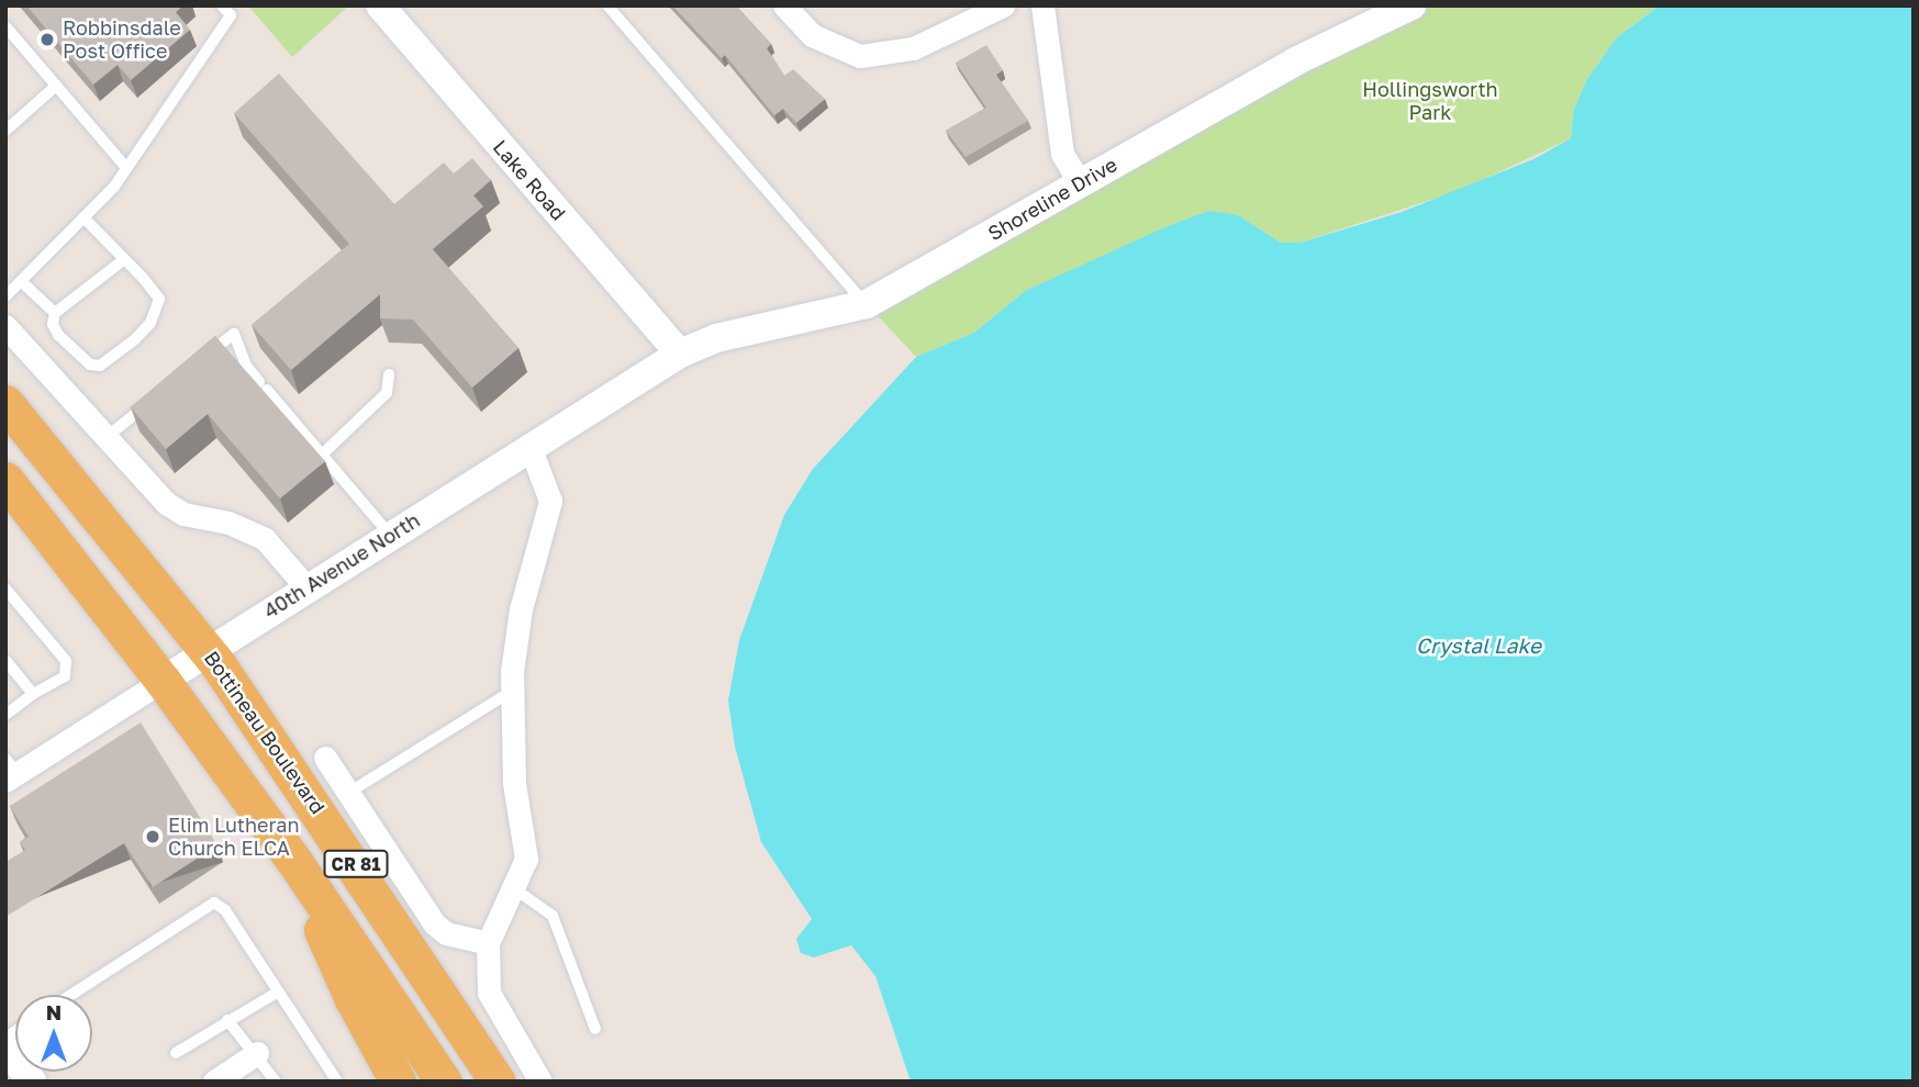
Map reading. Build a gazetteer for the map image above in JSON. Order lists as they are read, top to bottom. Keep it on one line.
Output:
{"streets":{"main road":["Bottineau Boulevard","CR 81"],"street":["Lake Road","Shoreline Drive","40th Avenue North"]},"crossings":[["Lake Road","Shoreline Drive"],["Lake Road","40th Avenue North"],["Shoreline Drive","40th Avenue North"],["40th Avenue North","Bottineau Boulevard"],["40th Avenue North","CR 81"]],"water":["Crystal Lake"],"parks":["Hollingsworth Park"],"places":["Robbinsdale Post Office","Elim Lutheran Church ELCA"],"north":"top"}
